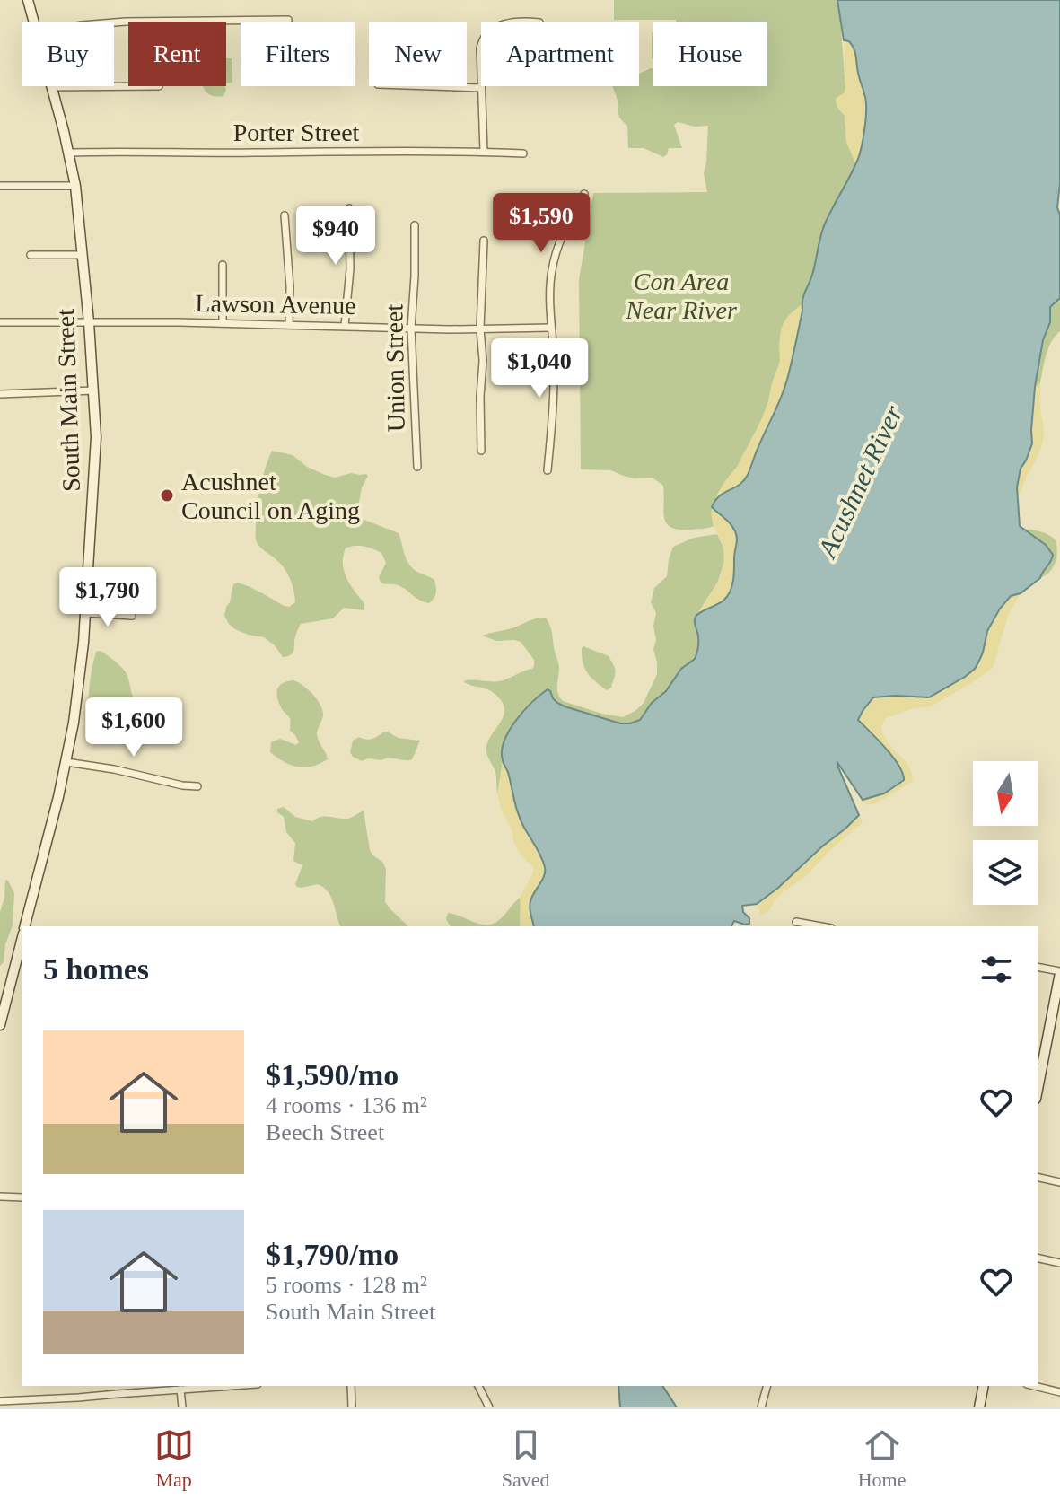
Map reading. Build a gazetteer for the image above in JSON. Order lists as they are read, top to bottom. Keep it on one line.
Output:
{"streets":{"main road":["South Main Street"],"street":["Porter Street","Lawson Avenue","Union Street"]},"crossings":[["Porter Street","South Main Street"],["Lawson Avenue","Union Street"],["Lawson Avenue","South Main Street"]],"water":["Acushnet River"],"parks":["Con Area Near River"],"places":["Acushnet Council on Aging"],"north":"bottom","page":{"chip":["Buy","Rent","Filters","New","Apartment","House"],"price":["$1,590","$940","$1,040","$1,790","$1,600"],"heading":"5 homes","list":[{"name":"$1,590/mo","note":"4 rooms · 136 m² · Beech Street"},{"name":"$1,790/mo","note":"5 rooms · 128 m² · South Main Street"}],"tabs":["Map","Saved","Home"]}}
